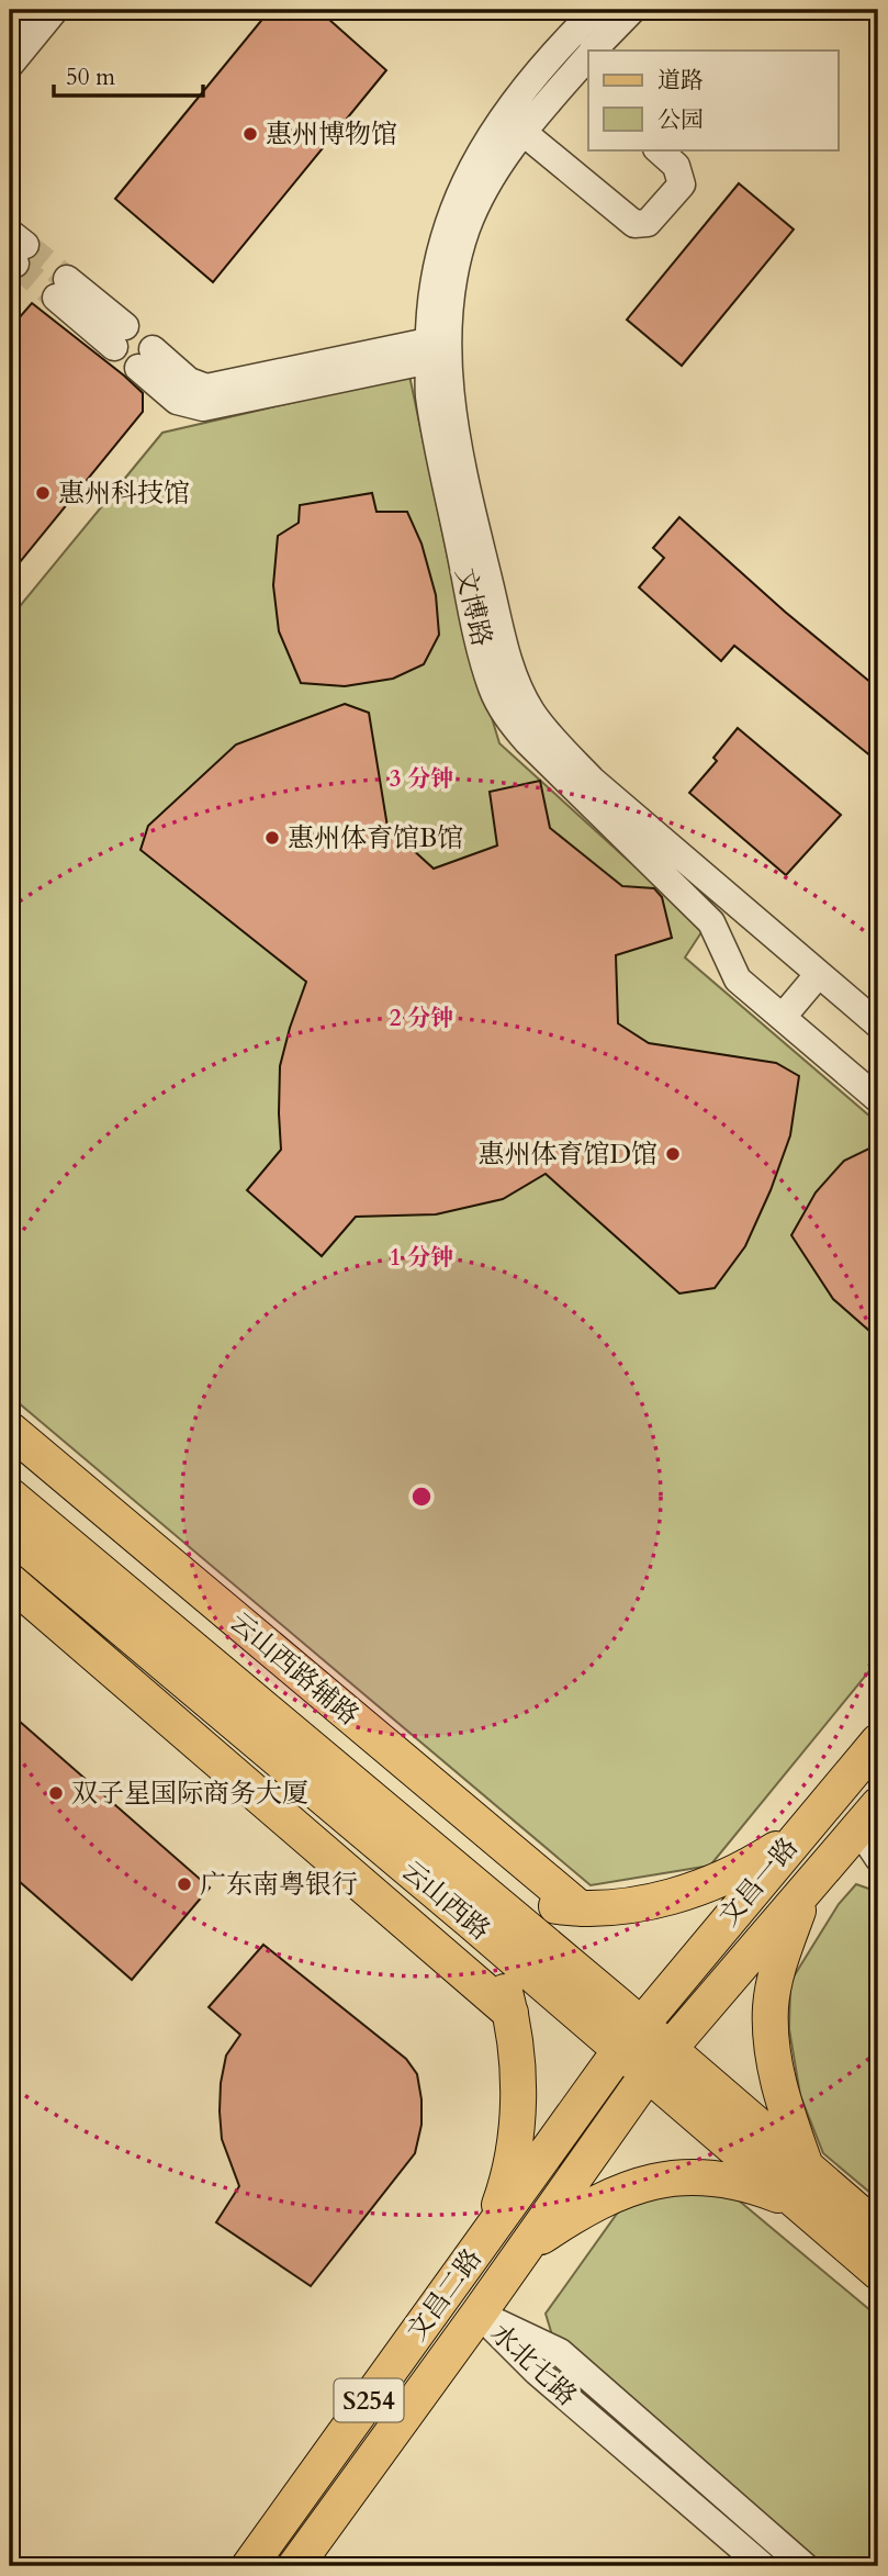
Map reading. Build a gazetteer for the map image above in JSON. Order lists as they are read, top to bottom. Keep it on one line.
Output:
{"streets":{"main road":["云山西路辅路","文昌一路","云山西路","文昌二路","S254"],"street":["文博路","水北七路"]},"crossings":[["文昌一路","云山西路"],["文昌一路","文昌二路"],["云山西路","文昌二路"],["文昌二路","水北七路"]],"places":["惠州博物馆","惠州科技馆","惠州体育馆B馆","惠州体育馆D馆","双子星国际商务大厦","广东南粤银行"],"legend":["道路","公园"],"scale_bar":"50 m","rings":["3 分钟","2 分钟","1 分钟"]}
